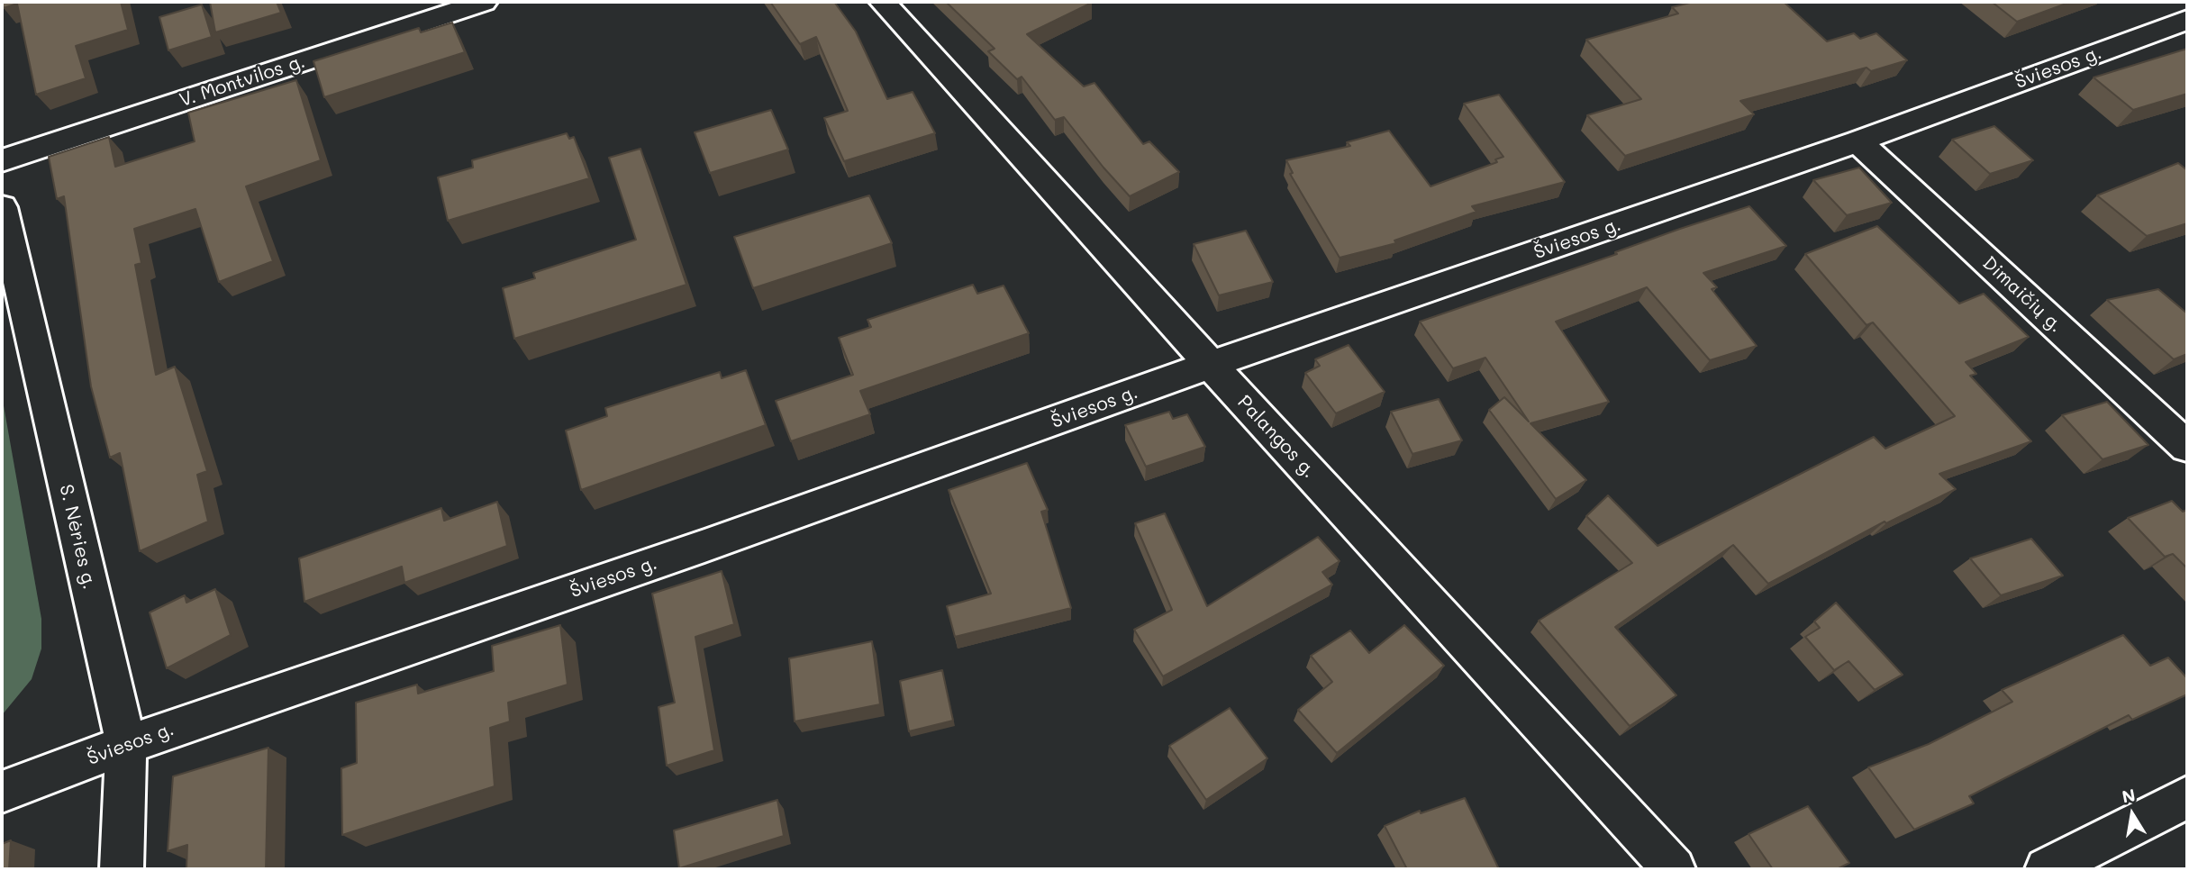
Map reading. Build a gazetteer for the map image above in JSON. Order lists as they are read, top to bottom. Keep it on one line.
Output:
{"streets":{"street":["Šviesos g.","V. Montvilos g.","Dimaičių g.","Palangos g.","S. Nėries g."]},"crossings":[["Šviesos g.","Dimaičių g."],["Šviesos g.","Palangos g."],["Šviesos g.","S. Nėries g."]],"north":"top"}
